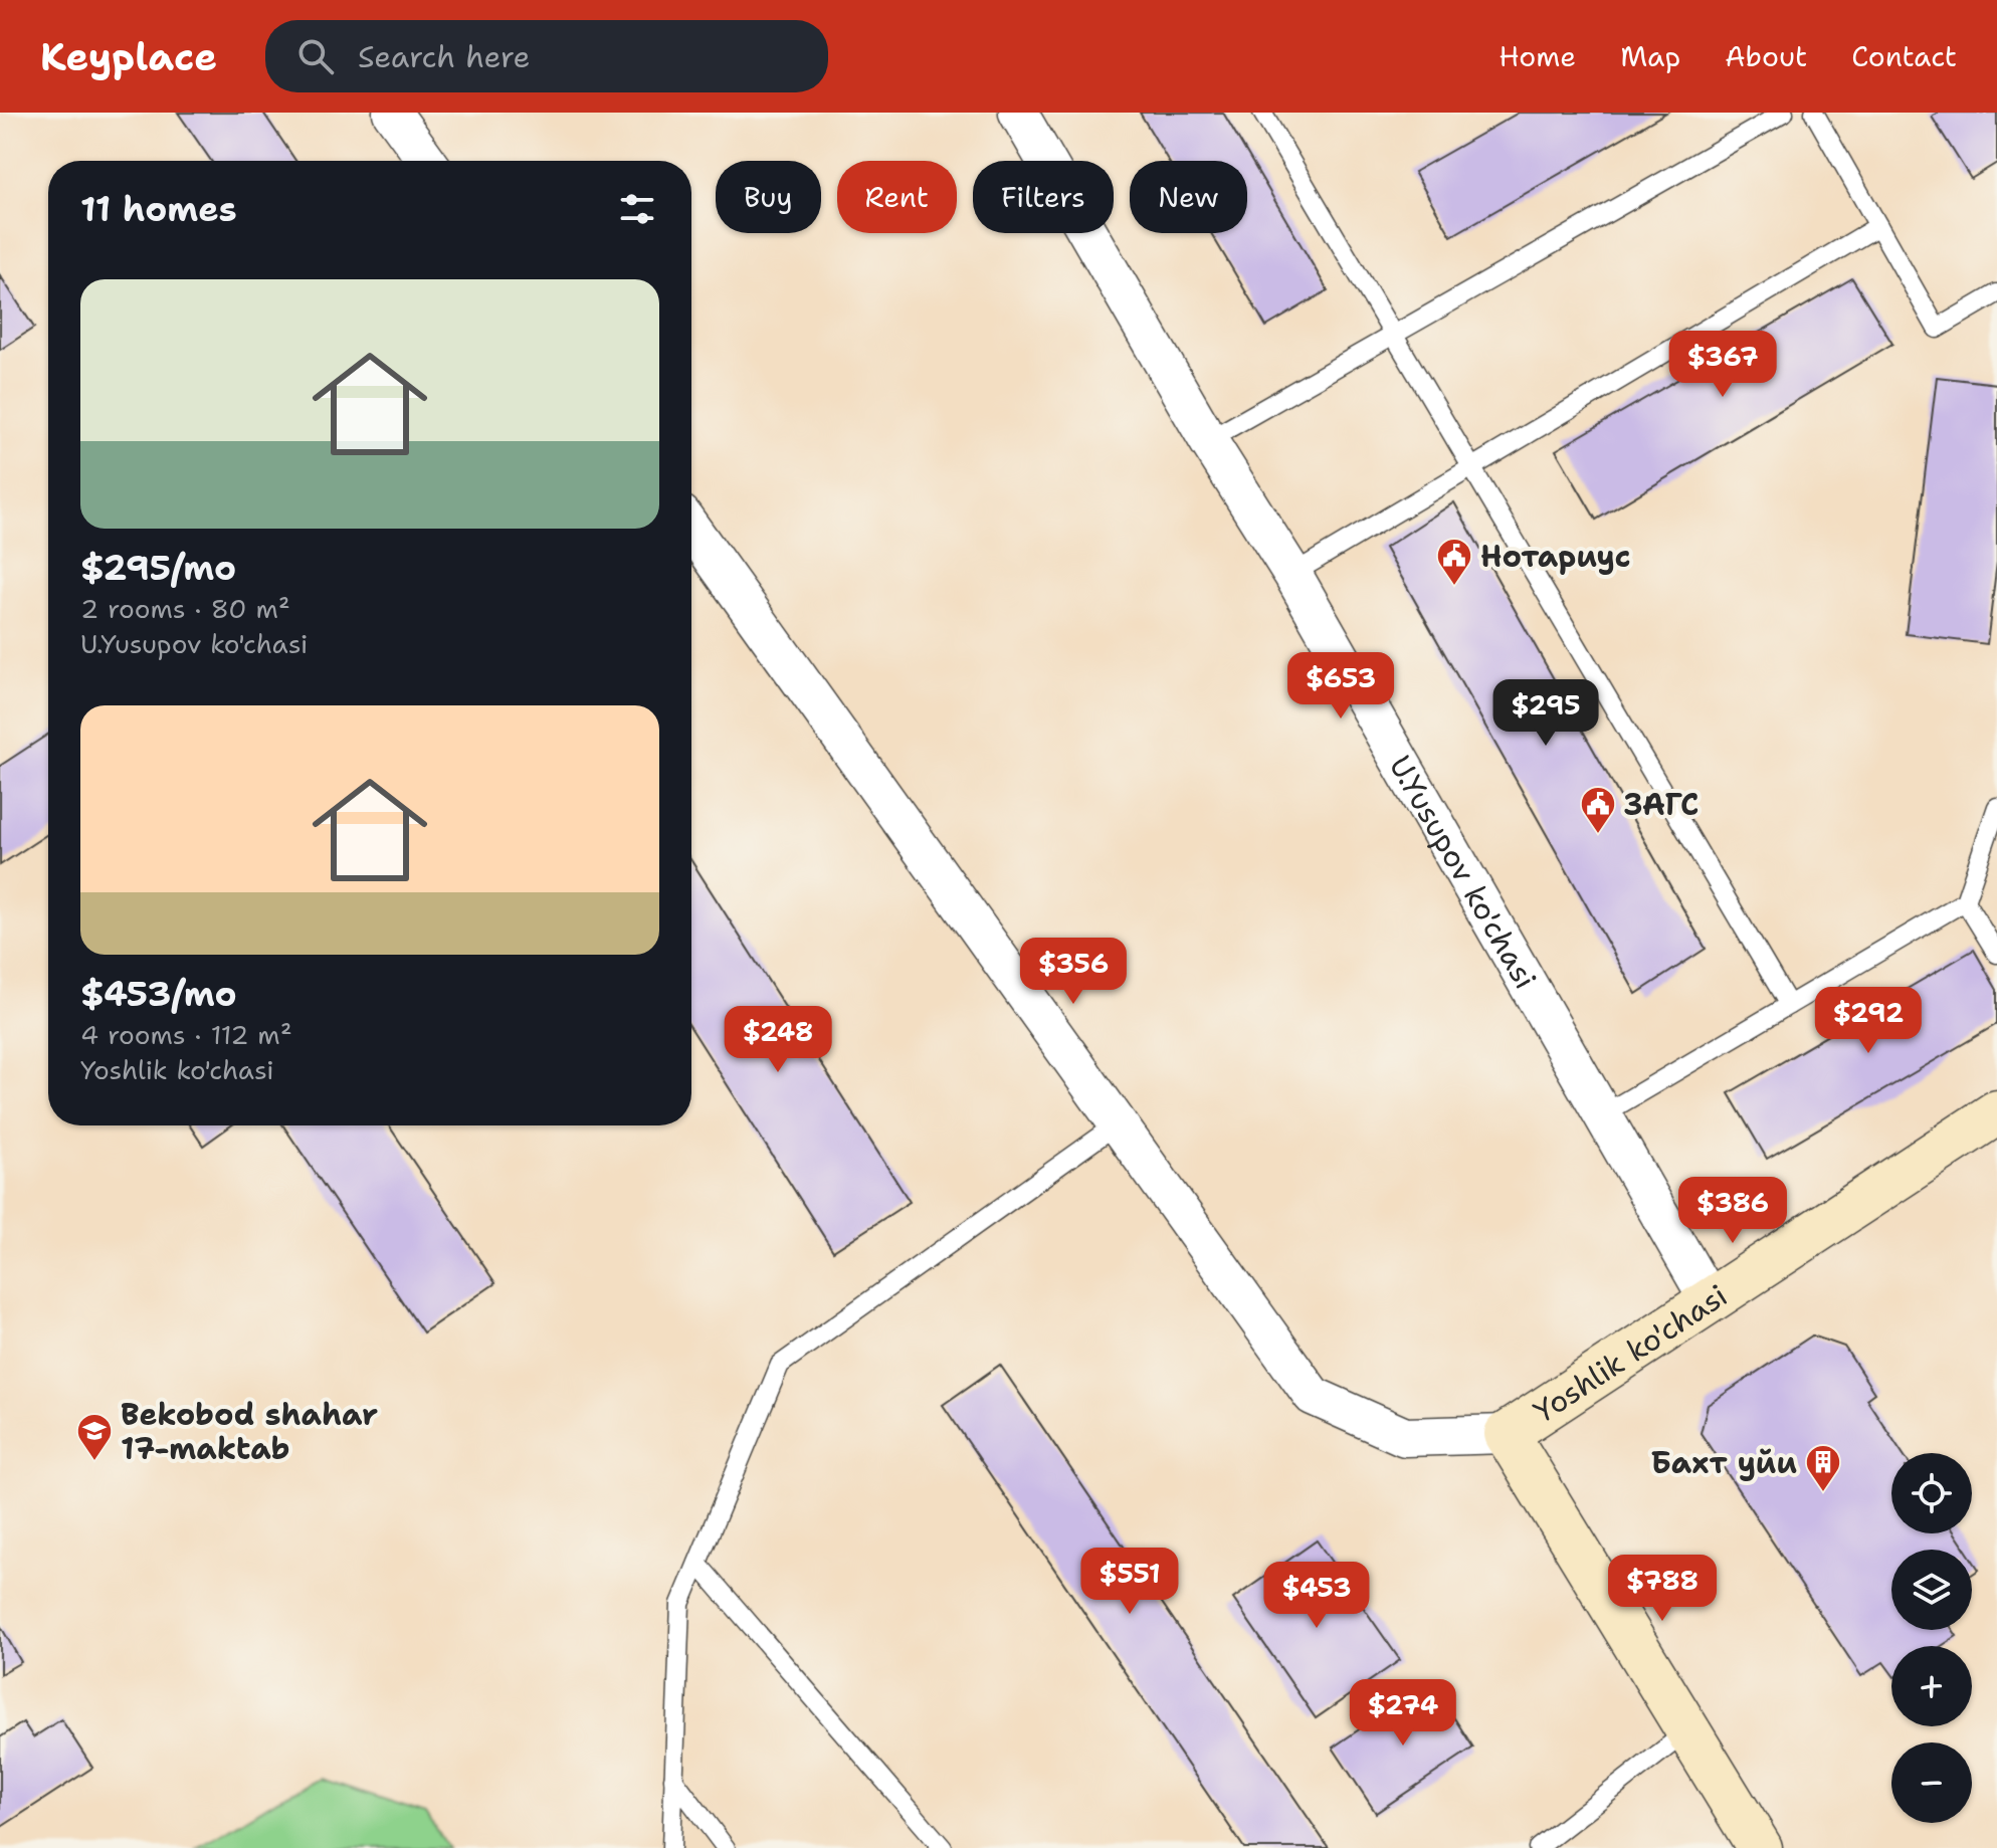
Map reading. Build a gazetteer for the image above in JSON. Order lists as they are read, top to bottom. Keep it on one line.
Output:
{"streets":{"street":["U.Yusupov ko'chasi","Yoshlik ko'chasi"]},"crossings":[["U.Yusupov ko'chasi","Yoshlik ko'chasi"]],"places":{"public building":["Нотариус","ЗАГС"],"school or university":["Bekobod shahar 17-maktab"],"building":["Бахт уйи"]},"page":{"header":"Keyplace","search":"Search here","nav":["Home","Map","About","Contact"],"chip":["Buy","Rent","Filters","New"],"heading":"11 homes","list":[{"name":"$295/mo","note":"2 rooms · 80 m² · U.Yusupov ko'chasi"},{"name":"$453/mo","note":"4 rooms · 112 m² · Yoshlik ko'chasi"}],"price":["$367","$653","$295","$356","$292","$248","$386","$551","$788","$453","$274"],"map_buttons":["+","−"]}}
